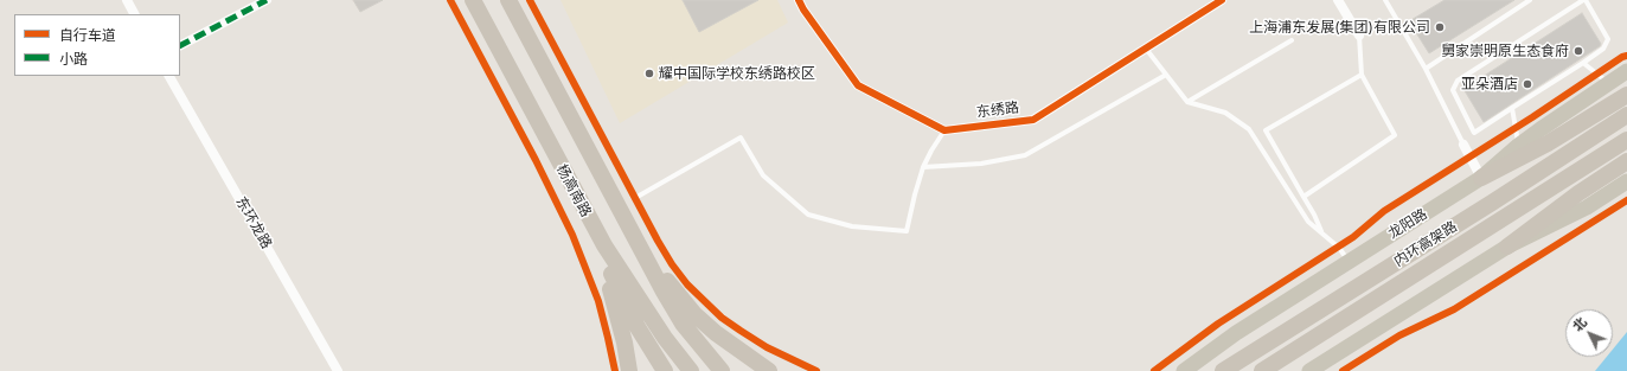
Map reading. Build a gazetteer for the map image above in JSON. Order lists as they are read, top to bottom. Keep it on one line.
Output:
{"streets":{"highway":["杨高南路","内环高架路"],"main road":["龙阳路"],"street":["东绣路","东环龙路"]},"places":["上海浦东发展(集团)有限公司","舅家崇明原生态食府","耀中国际学校东绣路校区","亚朵酒店"],"legend":["自行车道","小路"],"north":"top left"}
